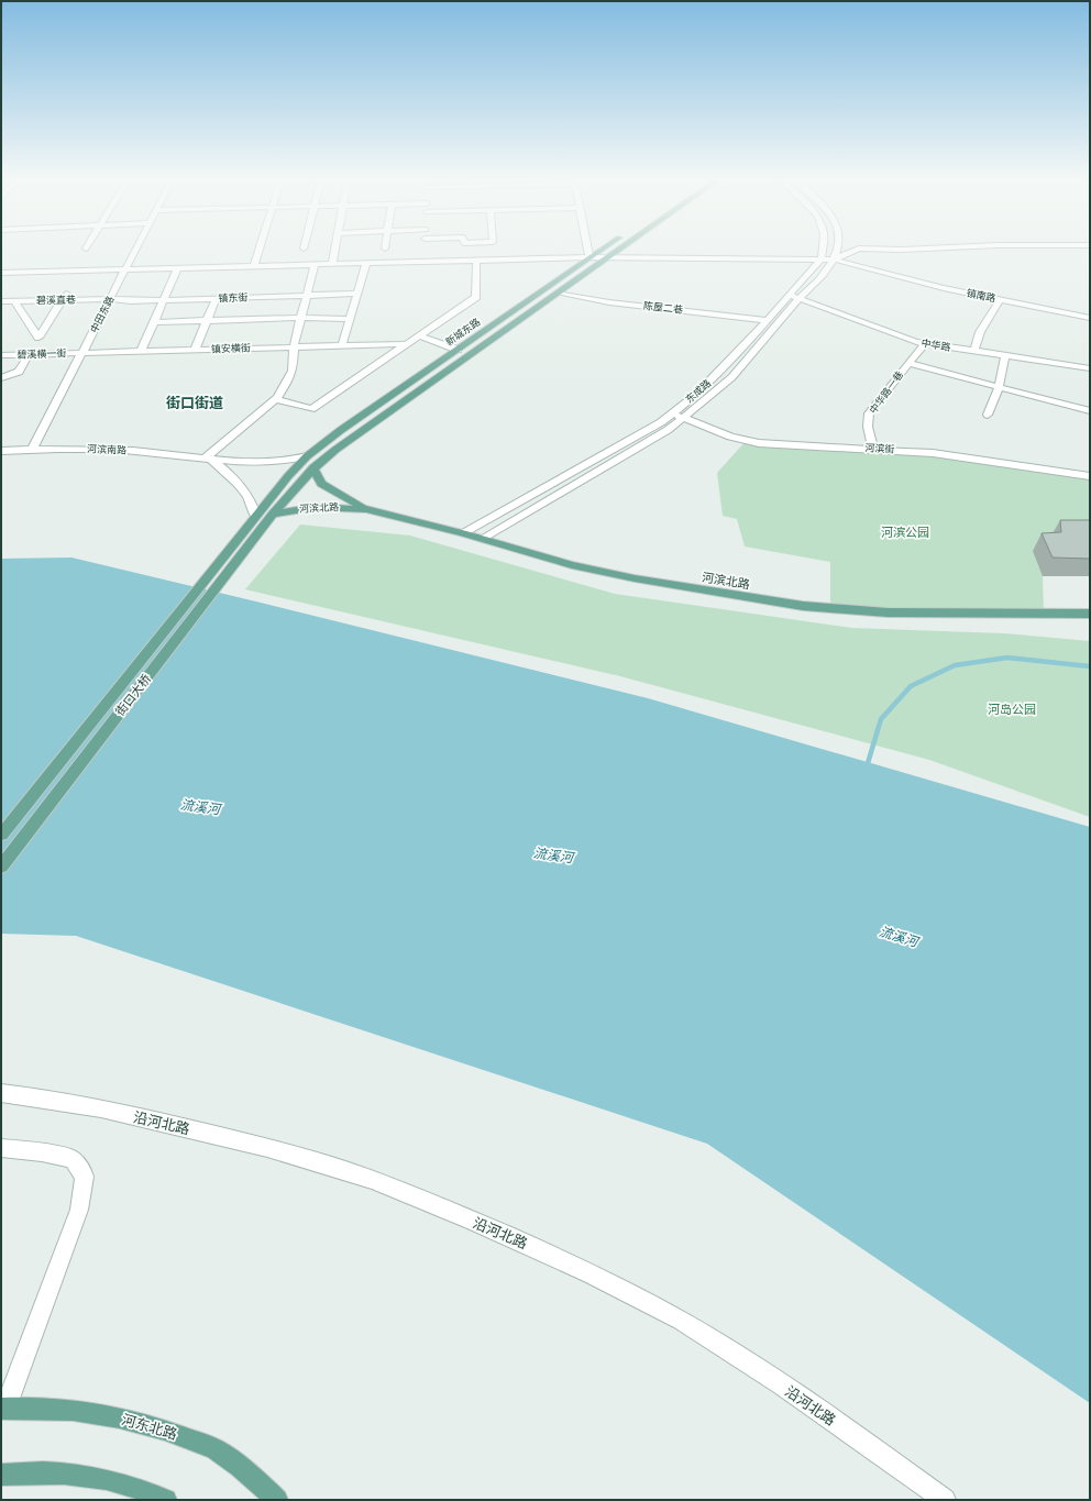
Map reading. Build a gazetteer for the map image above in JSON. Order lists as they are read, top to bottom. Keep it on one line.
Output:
{"streets":{"main road":["新城东路","河滨北路","街口大桥","河东北路"],"street":["镇南路","镇东街","碧溪直巷","陈屋二巷","中田东路","中华路","镇安横街","碧溪横一街","东成路","中华路一巷","河滨街","河滨南路","沿河北路"]},"crossings":[["镇南路","新城东路"],["镇南路","东成路"],["镇东街","碧溪直巷"],["镇东街","中田东路"],["碧溪直巷","中田东路"],["陈屋二巷","新城东路"],["陈屋二巷","东成路"],["中田东路","镇安横街"],["中田东路","碧溪横一街"],["中田东路","河滨南路"],["新城东路","河滨南路"],["新城东路","河滨北路"],["新城东路","街口大桥"],["中华路","东成路"],["中华路","中华路一巷"],["镇安横街","碧溪横一街"],["东成路","河滨街"],["东成路","河滨北路"],["中华路一巷","河滨街"],["河滨北路","街口大桥"]],"districts":["街口街道"],"water":["流溪河"],"parks":["河滨公园","河岛公园"]}
